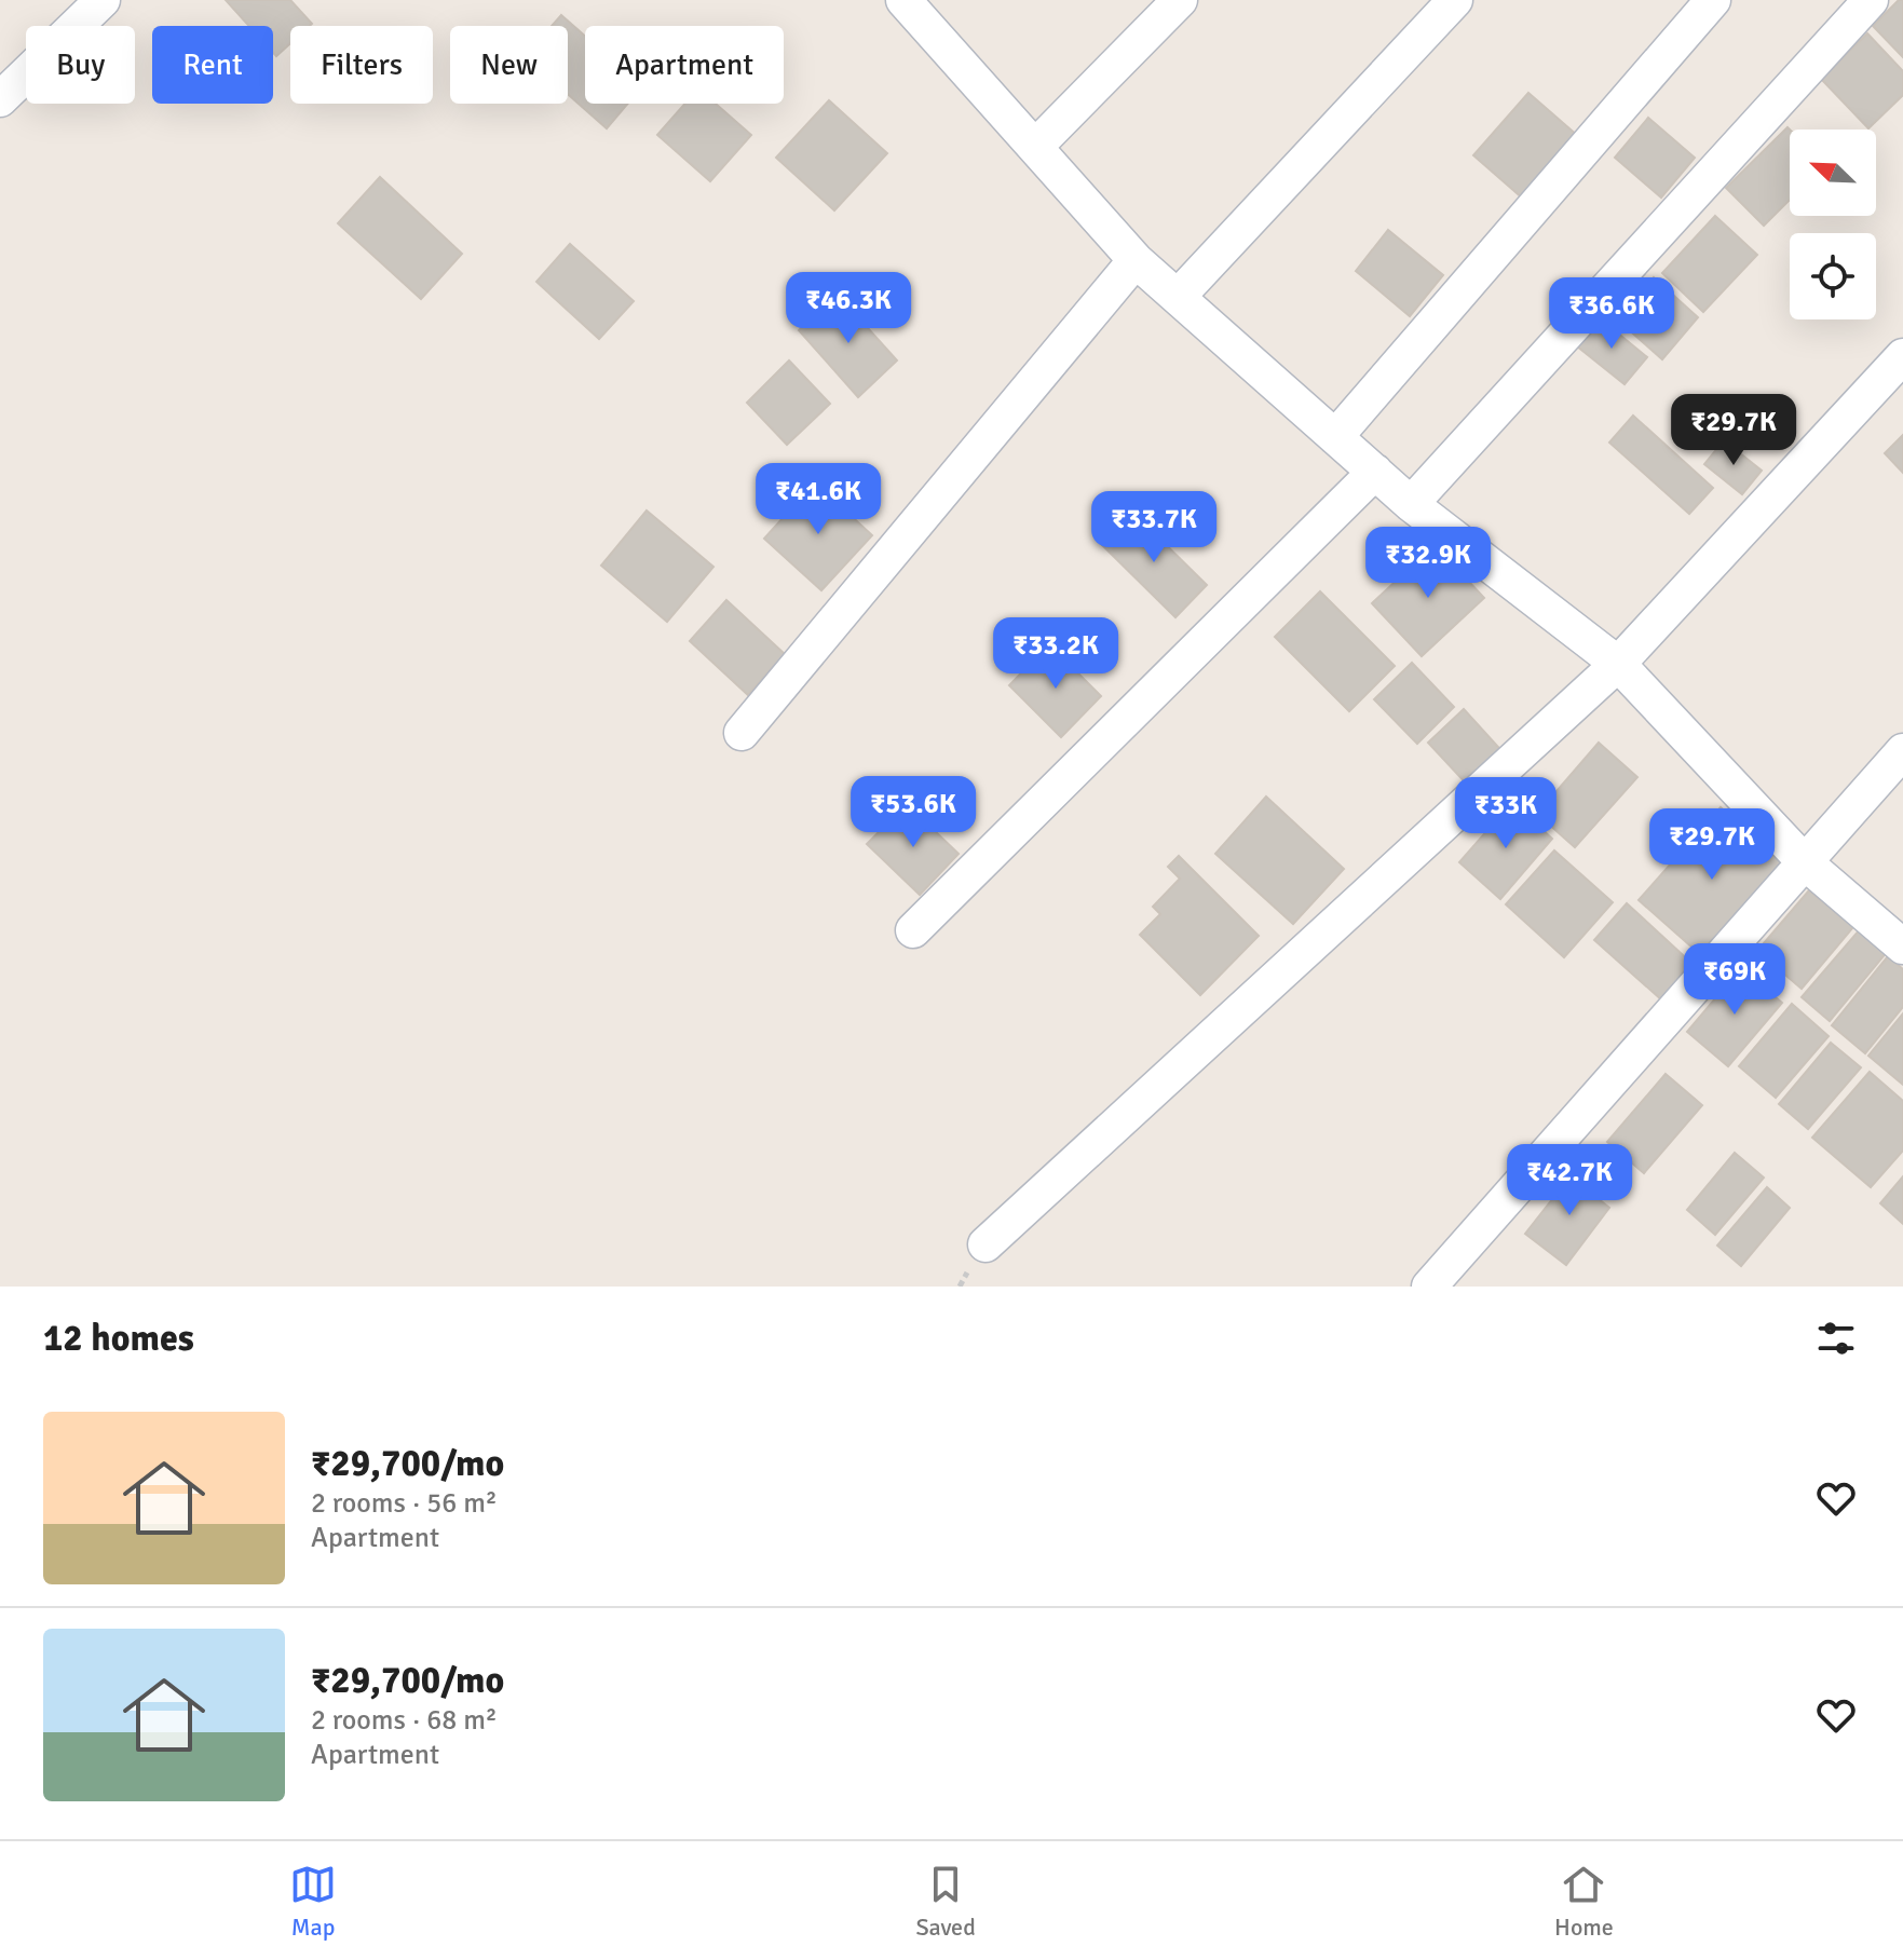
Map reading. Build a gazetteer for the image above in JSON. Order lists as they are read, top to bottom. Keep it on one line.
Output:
{"north":"top left","page":{"chip":["Buy","Rent","Filters","New","Apartment"],"price":["₹46.3K","₹36.6K","₹29.7K","₹41.6K","₹33.7K","₹32.9K","₹33.2K","₹53.6K","₹33K","₹29.7K","₹69K","₹42.7K"],"heading":"12 homes","list":[{"name":"₹29,700/mo","note":"2 rooms · 56 m² · Apartment"},{"name":"₹29,700/mo","note":"2 rooms · 68 m² · Apartment"}],"tabs":["Map","Saved","Home"]}}
